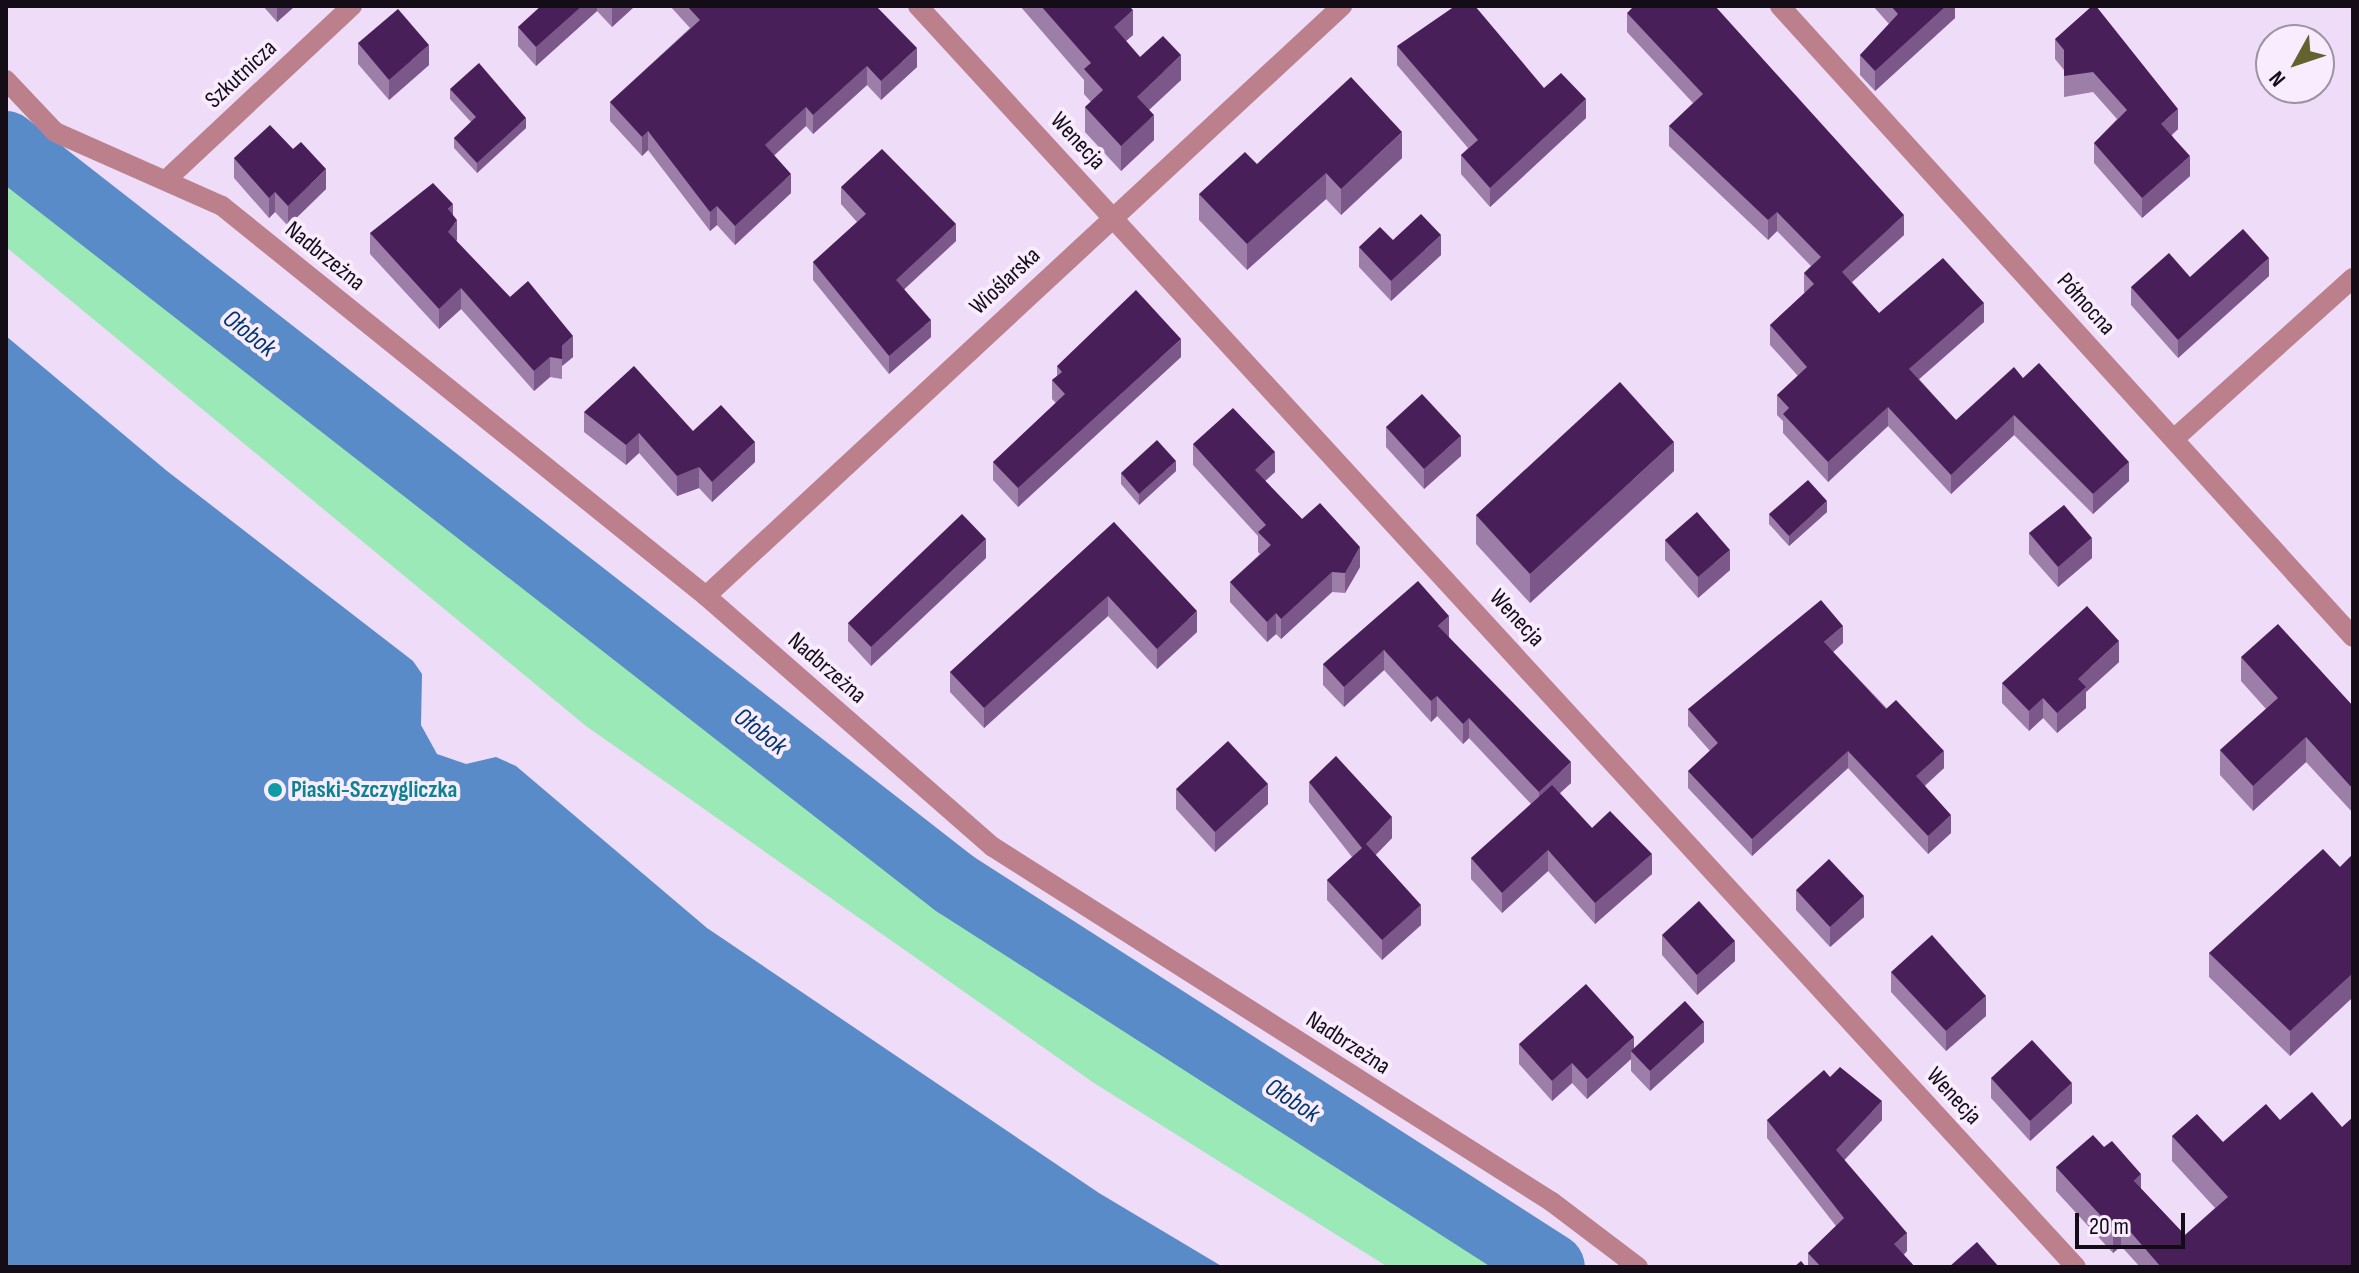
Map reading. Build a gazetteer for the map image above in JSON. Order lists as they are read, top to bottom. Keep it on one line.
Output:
{"streets":{"street":["Szkutnicza","Wenecja","Nadbrzeżna","Wioślarska","Północna"]},"crossings":[["Szkutnicza","Nadbrzeżna"],["Wenecja","Wioślarska"],["Nadbrzeżna","Wioślarska"]],"water":["Ołobok"],"places":["Piaski-Szczygliczka"],"scale_bar":"20 m","north":"bottom left"}
